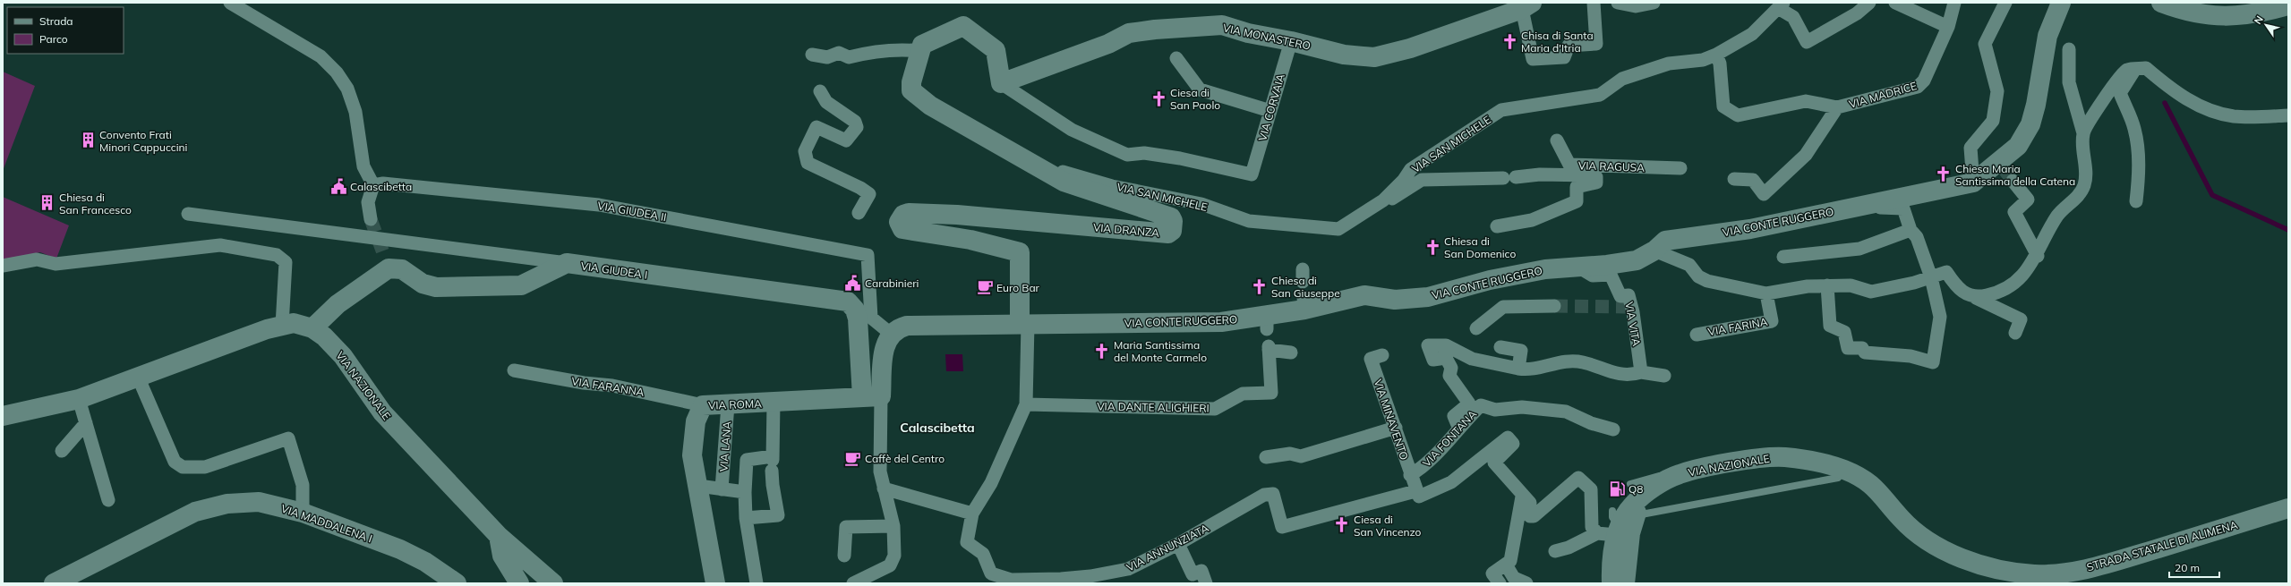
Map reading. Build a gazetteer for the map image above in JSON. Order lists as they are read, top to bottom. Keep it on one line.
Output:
{"streets":{"street":["VIA MONASTERO","VIA MADRICE","VIA CORVAIA","VIA SAN MICHELE","VIA RAGUSA","VIA GIUDEA II","VIA CONTE RUGGERO","VIA DRANZA","VIA GIUDEA I","VIA VITA","VIA FARINA","VIA NAZIONALE","VIA FARANNA","VIA ROMA","VIA DANTE ALIGHIERI","VIA MINAVENTO","VIA FONTANA","VIA LANA","VIA MADDALENA I","STRADA STATALE DI ALIMENA","VIA ANNUNZIATA"]},"crossings":[["VIA MONASTERO","VIA CORVAIA"],["VIA SAN MICHELE","VIA DRANZA"],["VIA GIUDEA II","VIA CONTE RUGGERO"],["VIA CONTE RUGGERO","VIA DRANZA"],["VIA CONTE RUGGERO","VIA VITA"],["VIA GIUDEA I","VIA NAZIONALE"],["VIA GIUDEA I","VIA ROMA"],["VIA NAZIONALE","STRADA STATALE DI ALIMENA"],["VIA FARANNA","VIA ROMA"],["VIA ROMA","VIA LANA"],["VIA MINAVENTO","VIA FONTANA"],["VIA MINAVENTO","VIA ANNUNZIATA"]],"districts":["Calascibetta"],"places":{"church":["Chisa di Santa Maria d'Itria","Ciesa di San Paolo","Chiesa Maria Santissima della Catena","Chiesa di San Domenico","Chiesa di San Giuseppe","Maria Santissima del Monte Carmelo","Ciesa di San Vincenzo"],"building":["Convento Frati Minori Cappuccini","Chiesa di San Francesco"],"public building":["Calascibetta","Carabinieri"],"cafe":["Euro Bar","Caffè del Centro"],"fuel station":["Q8"]},"legend":["Strada","Parco"],"scale_bar":"20 m","north":"top left"}
